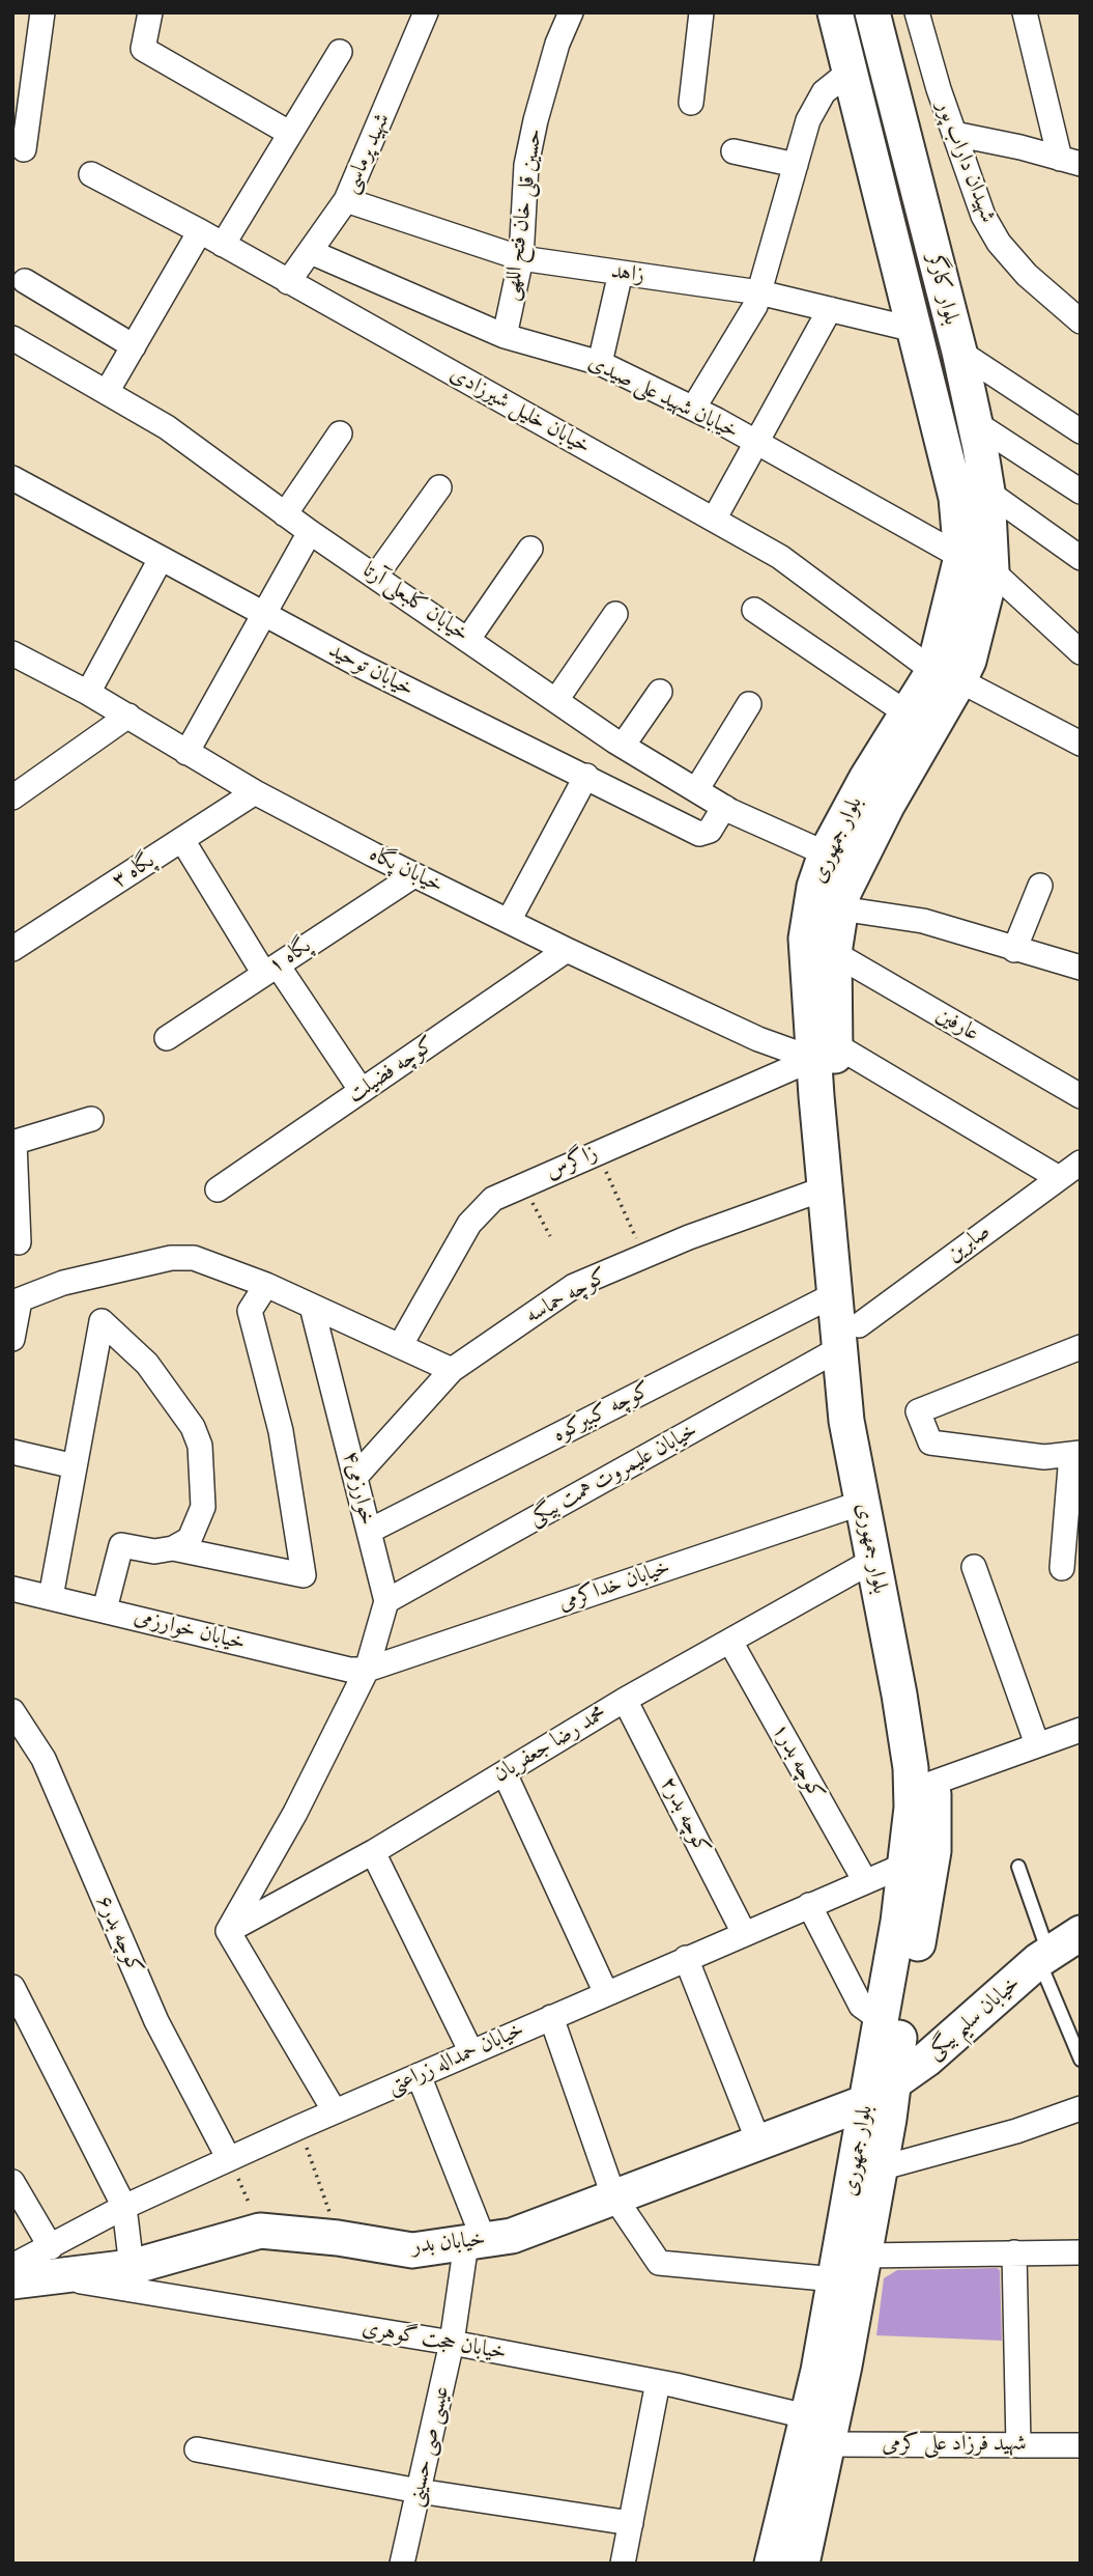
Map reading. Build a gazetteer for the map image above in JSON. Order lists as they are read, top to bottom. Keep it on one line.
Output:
{"streets":{"street":["شهید پرماسی","شهیدان داراب پور","حسین قلی خان فتح اللهی","زاهد","بلوار کارگر","خیابان شهید علی صیدی","خیابان خلیل شیرزادی","خیابان کلبعلی آرتا","خیابان توحید","بلوار جمهوری","خیابان پگاه","پگاه ۳","پگاه ۱","عارفین","کوچه فضیلت","زاگرس","صابرین","کوچه حماسه","کوچه کبیرکوه","خیابان علیمروت همت بیگی","خوارزمی۴","خیابان خداکرمی","خیابان خوارزمی","محمد رضا جعفریان","کوچه بدر۱","کوچه بدر۲","کوچه بدر۶","خیابان سلیم بیگی","خیابان حمداله زراعتی","خیابان بدر","خیابان حجت گوهری","شهید فرزاد علی کرمی","عیسی صی حسینی"]},"crossings":[["شهید پرماسی","زاهد"],["شهید پرماسی","خیابان شهید علی صیدی"],["شهید پرماسی","خیابان خلیل شیرزادی"],["حسین قلی خان فتح اللهی","زاهد"],["حسین قلی خان فتح اللهی","خیابان شهید علی صیدی"],["زاهد","بلوار کارگر"],["بلوار کارگر","خیابان شهید علی صیدی"],["بلوار کارگر","بلوار جمهوری"],["خیابان شهید علی صیدی","بلوار جمهوری"],["خیابان خلیل شیرزادی","بلوار جمهوری"],["خیابان کلبعلی آرتا","خیابان توحید"],["خیابان کلبعلی آرتا","بلوار جمهوری"],["بلوار جمهوری","خیابان پگاه"],["بلوار جمهوری","عارفین"],["بلوار جمهوری","زاگرس"],["بلوار جمهوری","صابرین"],["بلوار جمهوری","کوچه حماسه"],["بلوار جمهوری","کوچه کبیرکوه"],["بلوار جمهوری","خیابان علیمروت همت بیگی"],["بلوار جمهوری","خیابان خداکرمی"],["بلوار جمهوری","محمد رضا جعفریان"],["بلوار جمهوری","خیابان سلیم بیگی"],["بلوار جمهوری","خیابان حمداله زراعتی"],["بلوار جمهوری","خیابان بدر"],["بلوار جمهوری","خیابان حجت گوهری"],["بلوار جمهوری","شهید فرزاد علی کرمی"],["خیابان پگاه","پگاه ۳"],["خیابان پگاه","پگاه ۱"],["خیابان پگاه","کوچه فضیلت"],["خیابان پگاه","زاگرس"],["خیابان پگاه","صابرین"],["صابرین","خیابان علیمروت همت بیگی"],["کوچه حماسه","خوارزمی۴"],["کوچه کبیرکوه","خوارزمی۴"],["خیابان علیمروت همت بیگی","خوارزمی۴"],["خوارزمی۴","خیابان خداکرمی"],["خوارزمی۴","خیابان خوارزمی"],["خوارزمی۴","محمد رضا جعفریان"],["خیابان خداکرمی","خیابان خوارزمی"],["محمد رضا جعفریان","کوچه بدر۱"],["محمد رضا جعفریان","کوچه بدر۲"],["کوچه بدر۱","خیابان حمداله زراعتی"],["کوچه بدر۲","خیابان حمداله زراعتی"],["کوچه بدر۶","خیابان حمداله زراعتی"],["خیابان سلیم بیگی","خیابان بدر"],["خیابان حمداله زراعتی","خیابان بدر"],["خیابان حمداله زراعتی","خیابان حجت گوهری"],["خیابان بدر","خیابان حجت گوهری"],["خیابان بدر","عیسی صی حسینی"],["خیابان حجت گوهری","عیسی صی حسینی"]]}
